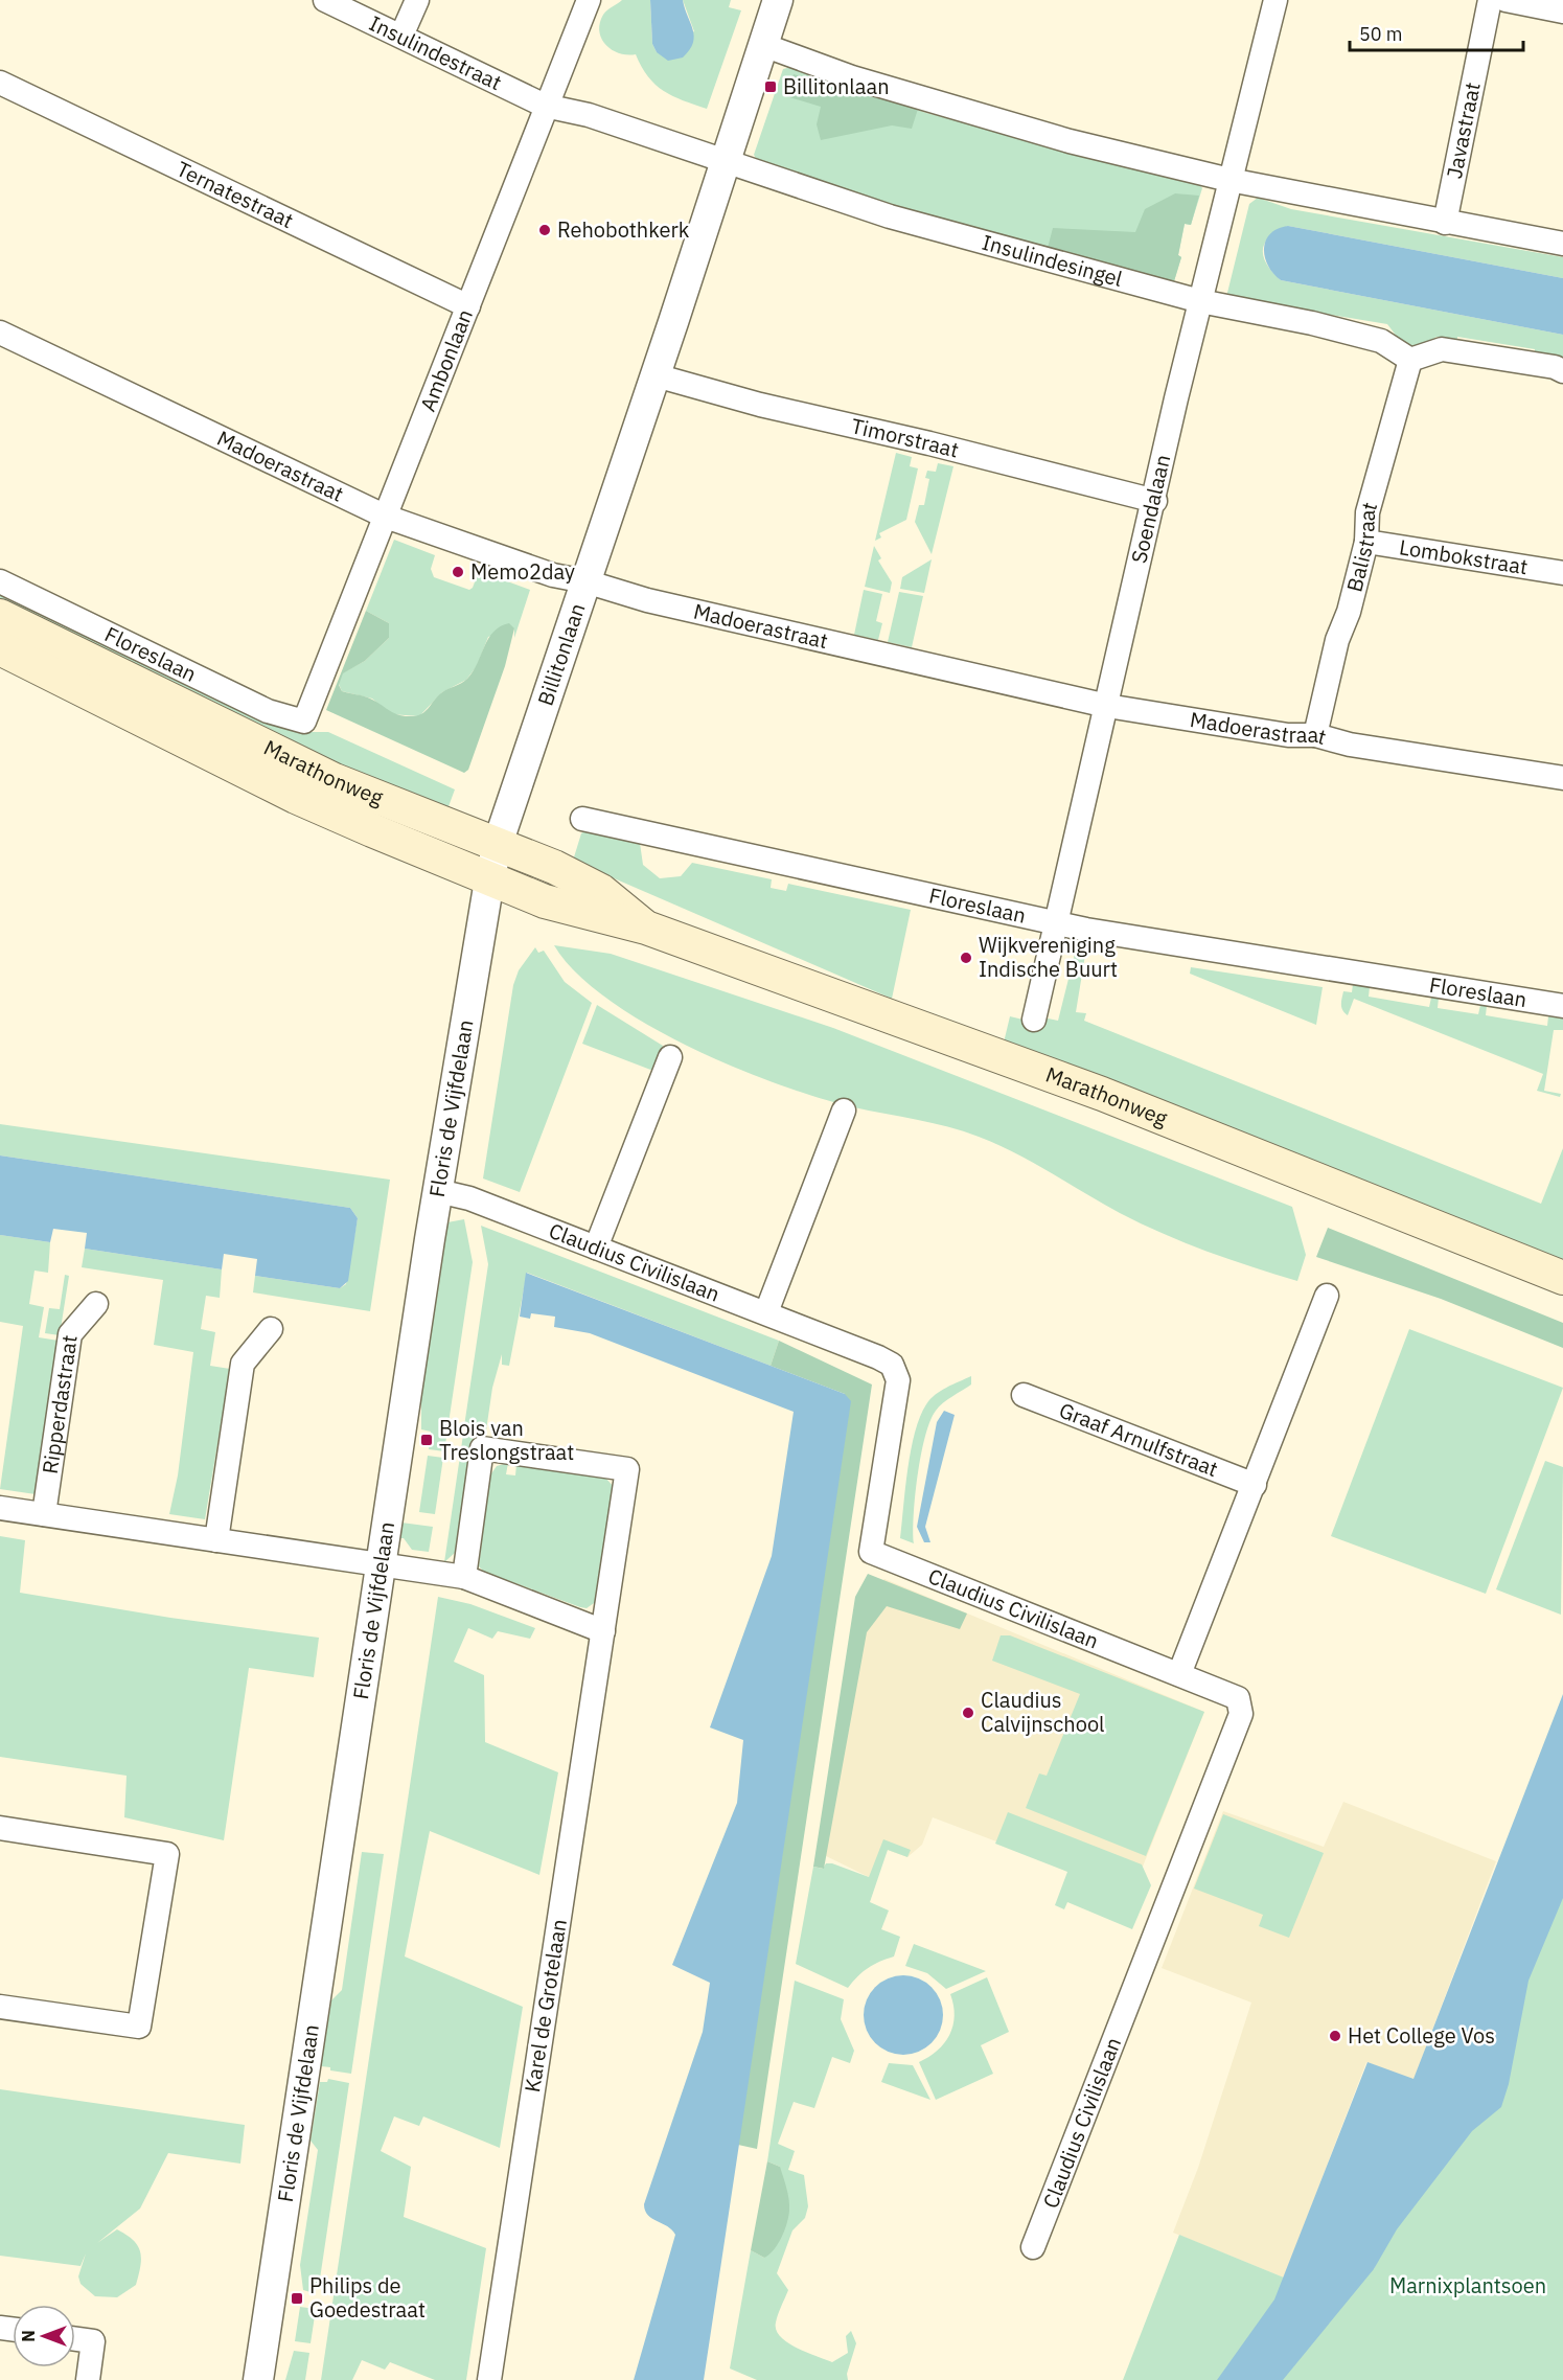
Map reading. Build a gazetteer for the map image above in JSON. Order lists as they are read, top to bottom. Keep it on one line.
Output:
{"streets":{"main road":["Marathonweg"],"street":["Insulindestraat","Javastraat","Ternatestraat","Insulindesingel","Ambonlaan","Timorstraat","Madoerastraat","Soendalaan","Balistraat","Lombokstraat","Floreslaan","Billitonlaan","Floris de Vijfdelaan","Claudius Civilislaan","Ripperdastraat","Graaf Arnulfstraat","Karel de Grotelaan"]},"crossings":[["Insulindestraat","Insulindesingel"],["Insulindestraat","Ambonlaan"],["Ternatestraat","Ambonlaan"],["Insulindesingel","Ambonlaan"],["Insulindesingel","Soendalaan"],["Insulindesingel","Balistraat"],["Insulindesingel","Billitonlaan"],["Ambonlaan","Madoerastraat"],["Ambonlaan","Floreslaan"],["Timorstraat","Soendalaan"],["Timorstraat","Billitonlaan"],["Madoerastraat","Soendalaan"],["Madoerastraat","Balistraat"],["Madoerastraat","Billitonlaan"],["Soendalaan","Floreslaan"],["Balistraat","Lombokstraat"],["Billitonlaan","Marathonweg"],["Billitonlaan","Floris de Vijfdelaan"],["Marathonweg","Floris de Vijfdelaan"],["Floris de Vijfdelaan","Claudius Civilislaan"]],"parks":["Marnixplantsoen"],"places":{"transit":["Billitonlaan","Blois van Treslongstraat","Philips de Goedestraat"],"other":["Rehobothkerk","Memo2day","Wijkvereniging Indische Buurt","Claudius Calvijnschool","Het College Vos"]},"scale_bar":"50 m","north":"left"}
